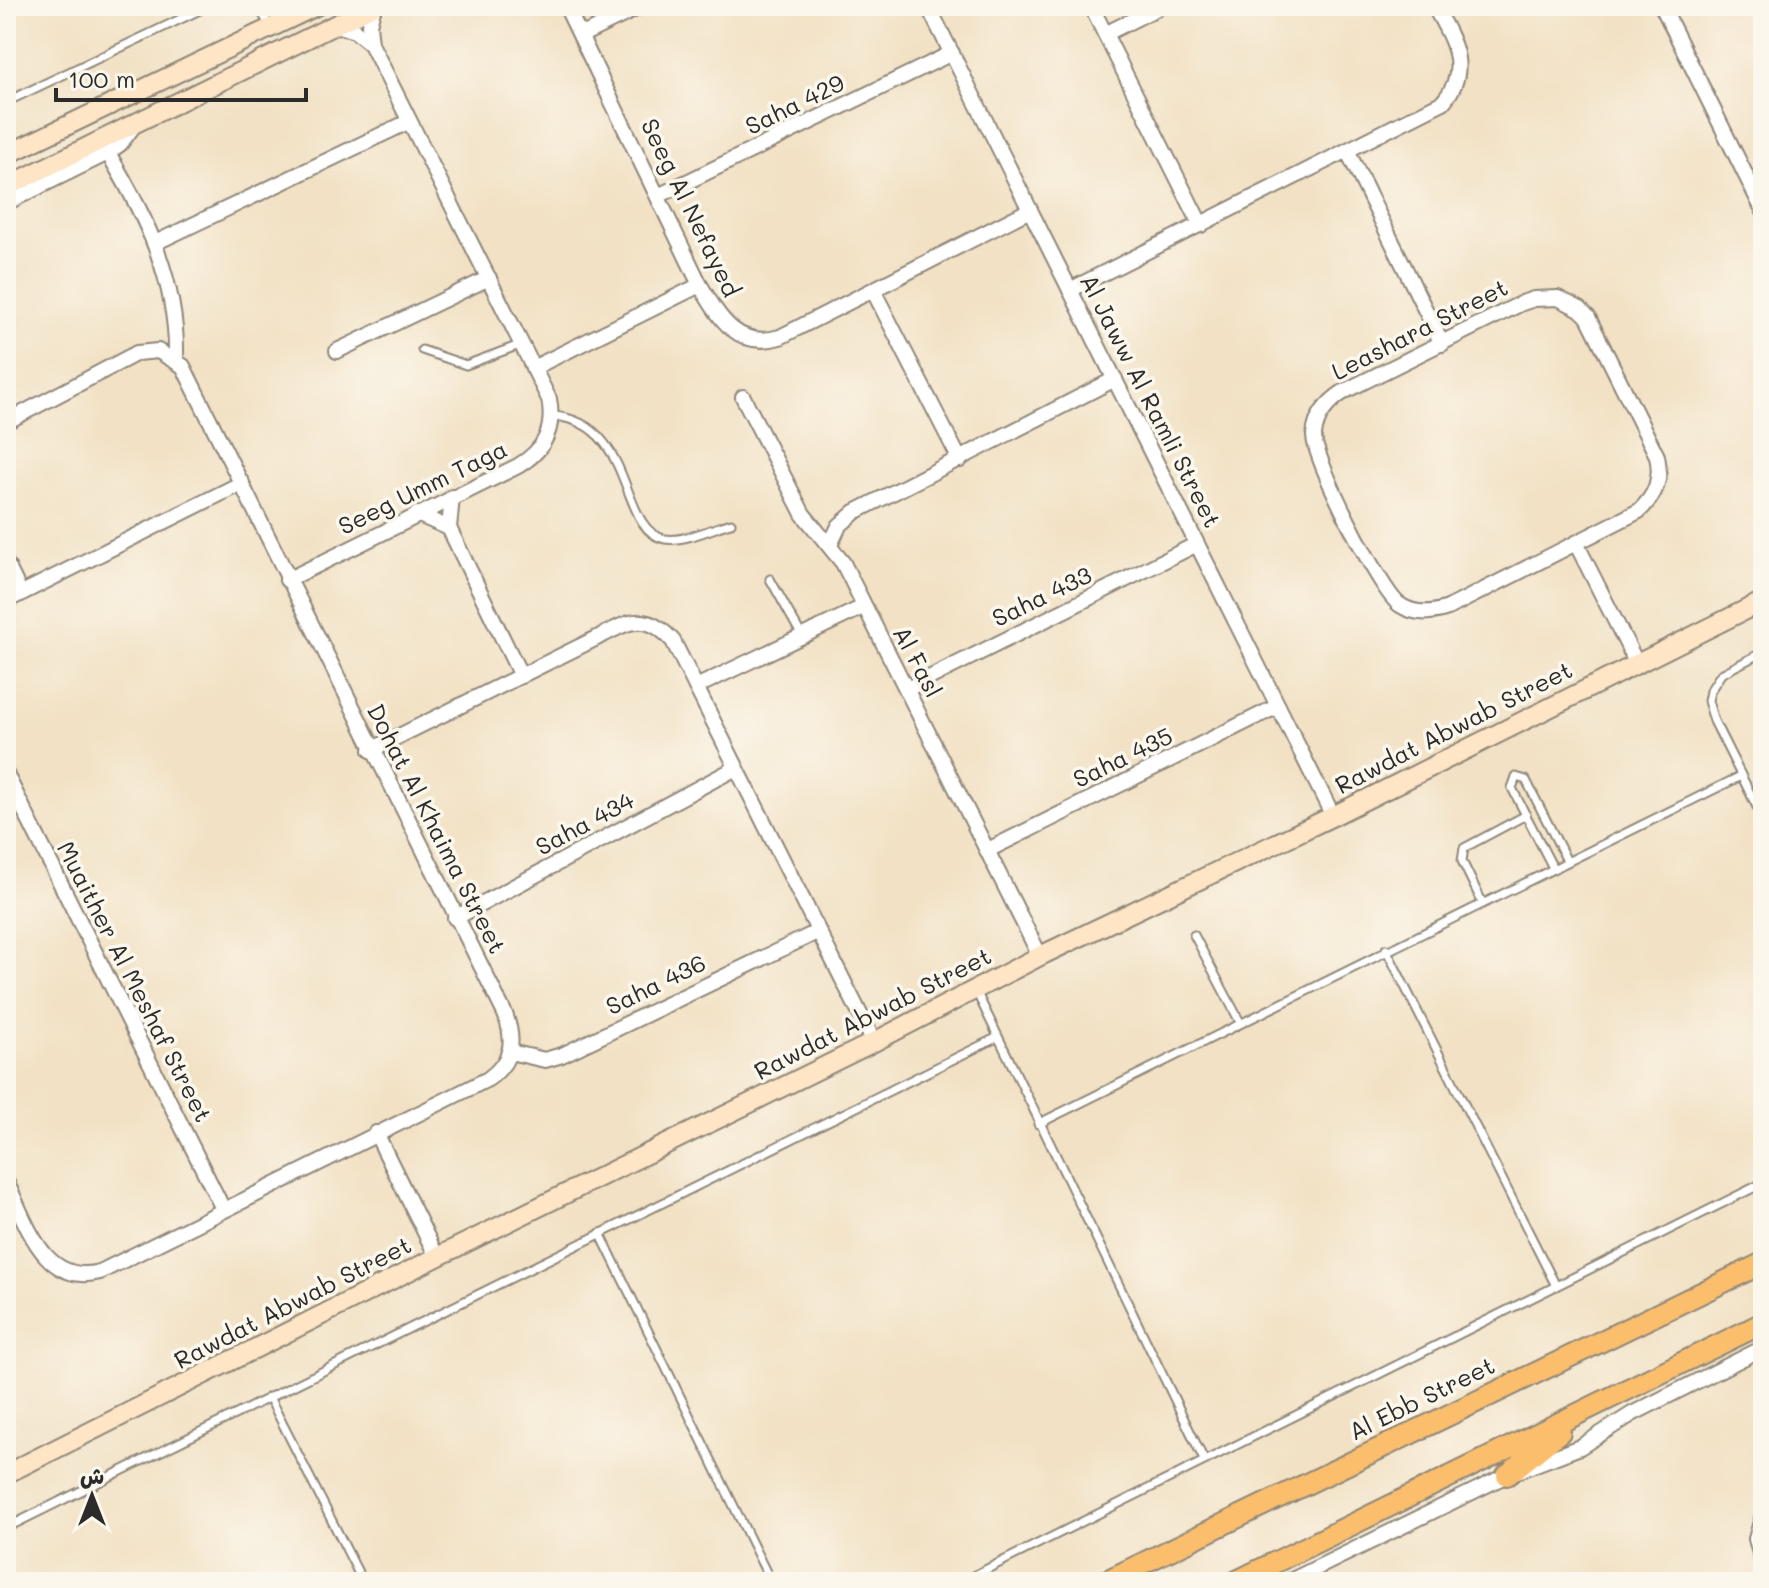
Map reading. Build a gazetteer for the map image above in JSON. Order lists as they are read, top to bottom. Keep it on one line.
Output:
{"streets":{"main road":["Al Ebb Street"],"street":["Saha 429","Seeg Al Nefayed","Leashara Street","Al Jaww Al Ramli Street","Seeg Umm Taga","Saha 433","Al Fasl","Rawdat Abwab Street","Saha 435","Saha 434","Dohat Al Khaima Street","Muaither Al Meshaf Street","Saha 436"]},"crossings":[["Saha 429","Seeg Al Nefayed"],["Saha 429","Al Jaww Al Ramli Street"],["Seeg Al Nefayed","Al Jaww Al Ramli Street"],["Al Jaww Al Ramli Street","Saha 433"],["Al Jaww Al Ramli Street","Rawdat Abwab Street"],["Al Jaww Al Ramli Street","Saha 435"],["Seeg Umm Taga","Dohat Al Khaima Street"],["Saha 433","Al Fasl"],["Al Fasl","Rawdat Abwab Street"],["Al Fasl","Saha 435"],["Saha 434","Dohat Al Khaima Street"],["Dohat Al Khaima Street","Saha 436"]],"scale_bar":"100 m","north":"top"}
